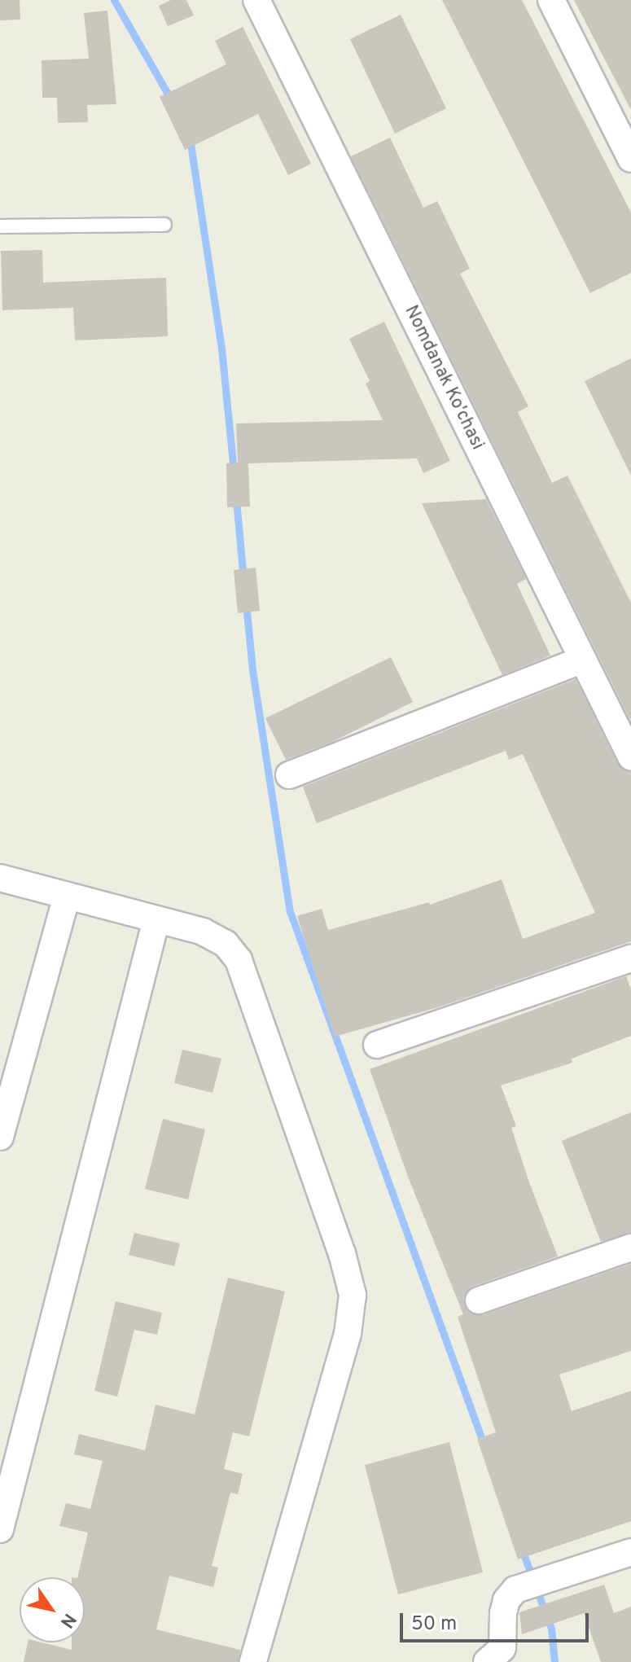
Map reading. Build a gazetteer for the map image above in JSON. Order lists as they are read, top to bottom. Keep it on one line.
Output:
{"streets":{"street":["Nomdanak Ko'chasi"]},"scale_bar":"50 m","north":"bottom right"}
